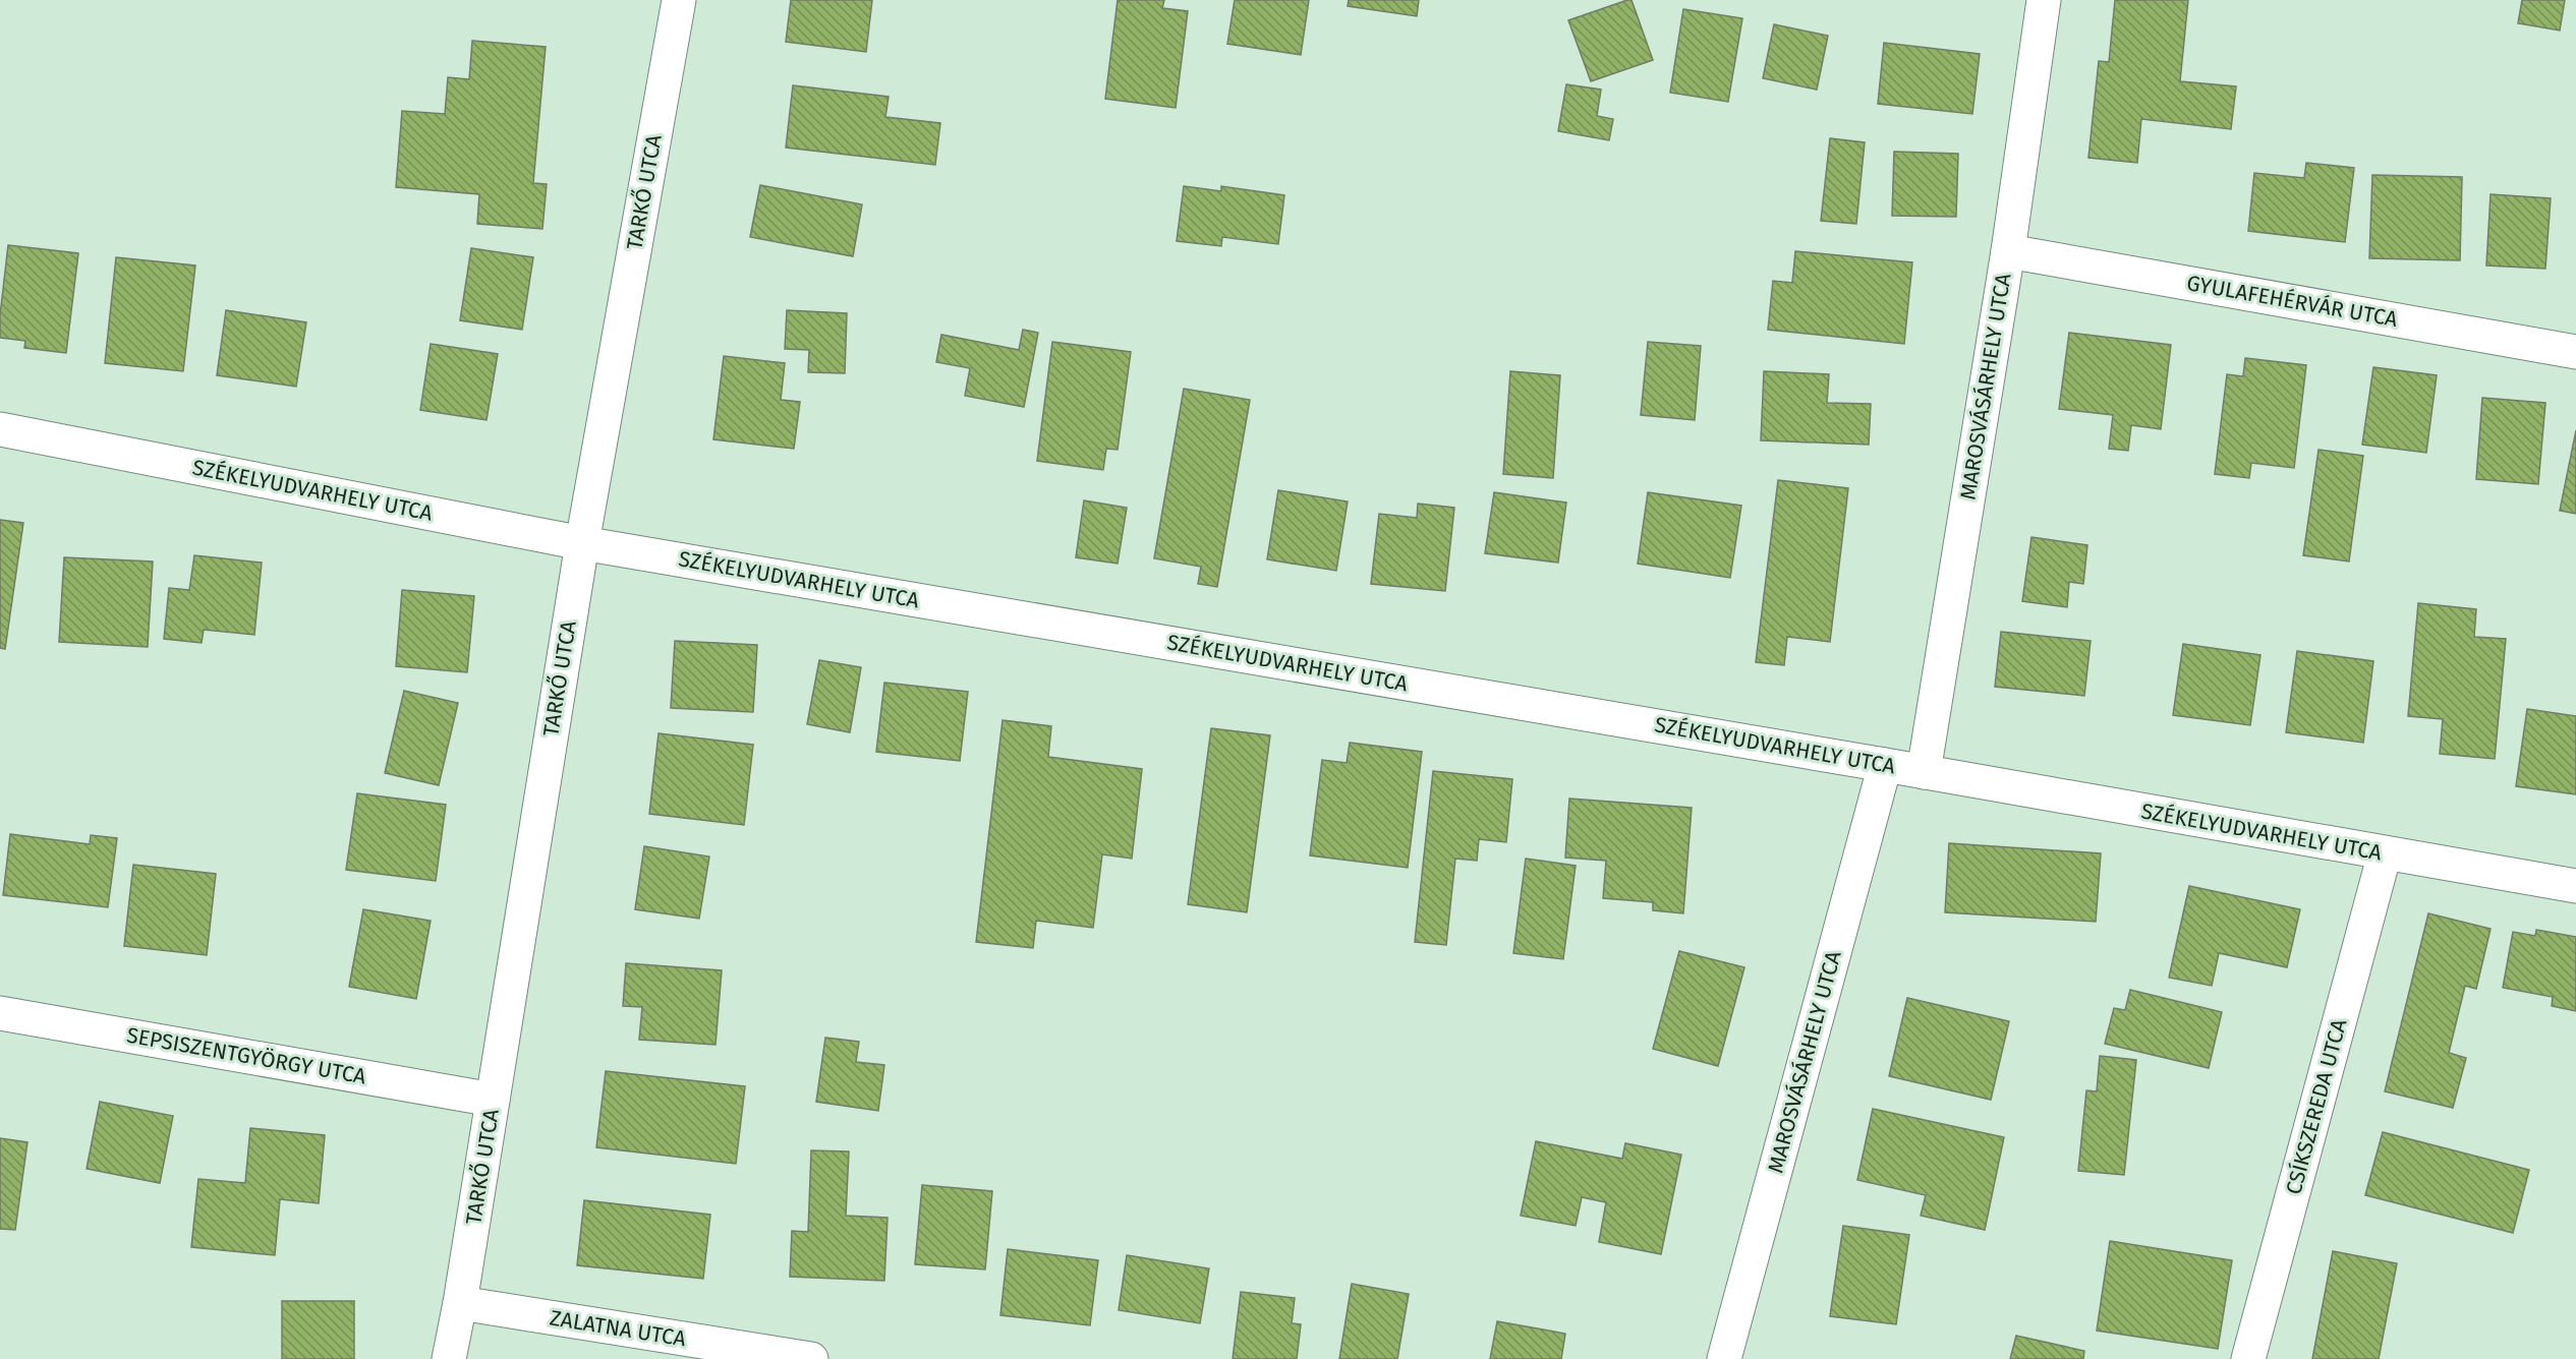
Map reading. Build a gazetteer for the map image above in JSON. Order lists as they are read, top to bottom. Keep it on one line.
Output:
{"streets":{"street":["TARKŐ UTCA","GYULAFEHÉRVÁR UTCA","MAROSVÁSÁRHELY UTCA","SZÉKELYUDVARHELY UTCA","SEPSISZENTGYÖRGY UTCA","CSÍKSZEREDA UTCA","ZALATNA UTCA"]},"crossings":[["TARKŐ UTCA","SZÉKELYUDVARHELY UTCA"],["TARKŐ UTCA","SEPSISZENTGYÖRGY UTCA"],["TARKŐ UTCA","ZALATNA UTCA"],["GYULAFEHÉRVÁR UTCA","MAROSVÁSÁRHELY UTCA"],["MAROSVÁSÁRHELY UTCA","SZÉKELYUDVARHELY UTCA"],["SZÉKELYUDVARHELY UTCA","CSÍKSZEREDA UTCA"]]}
